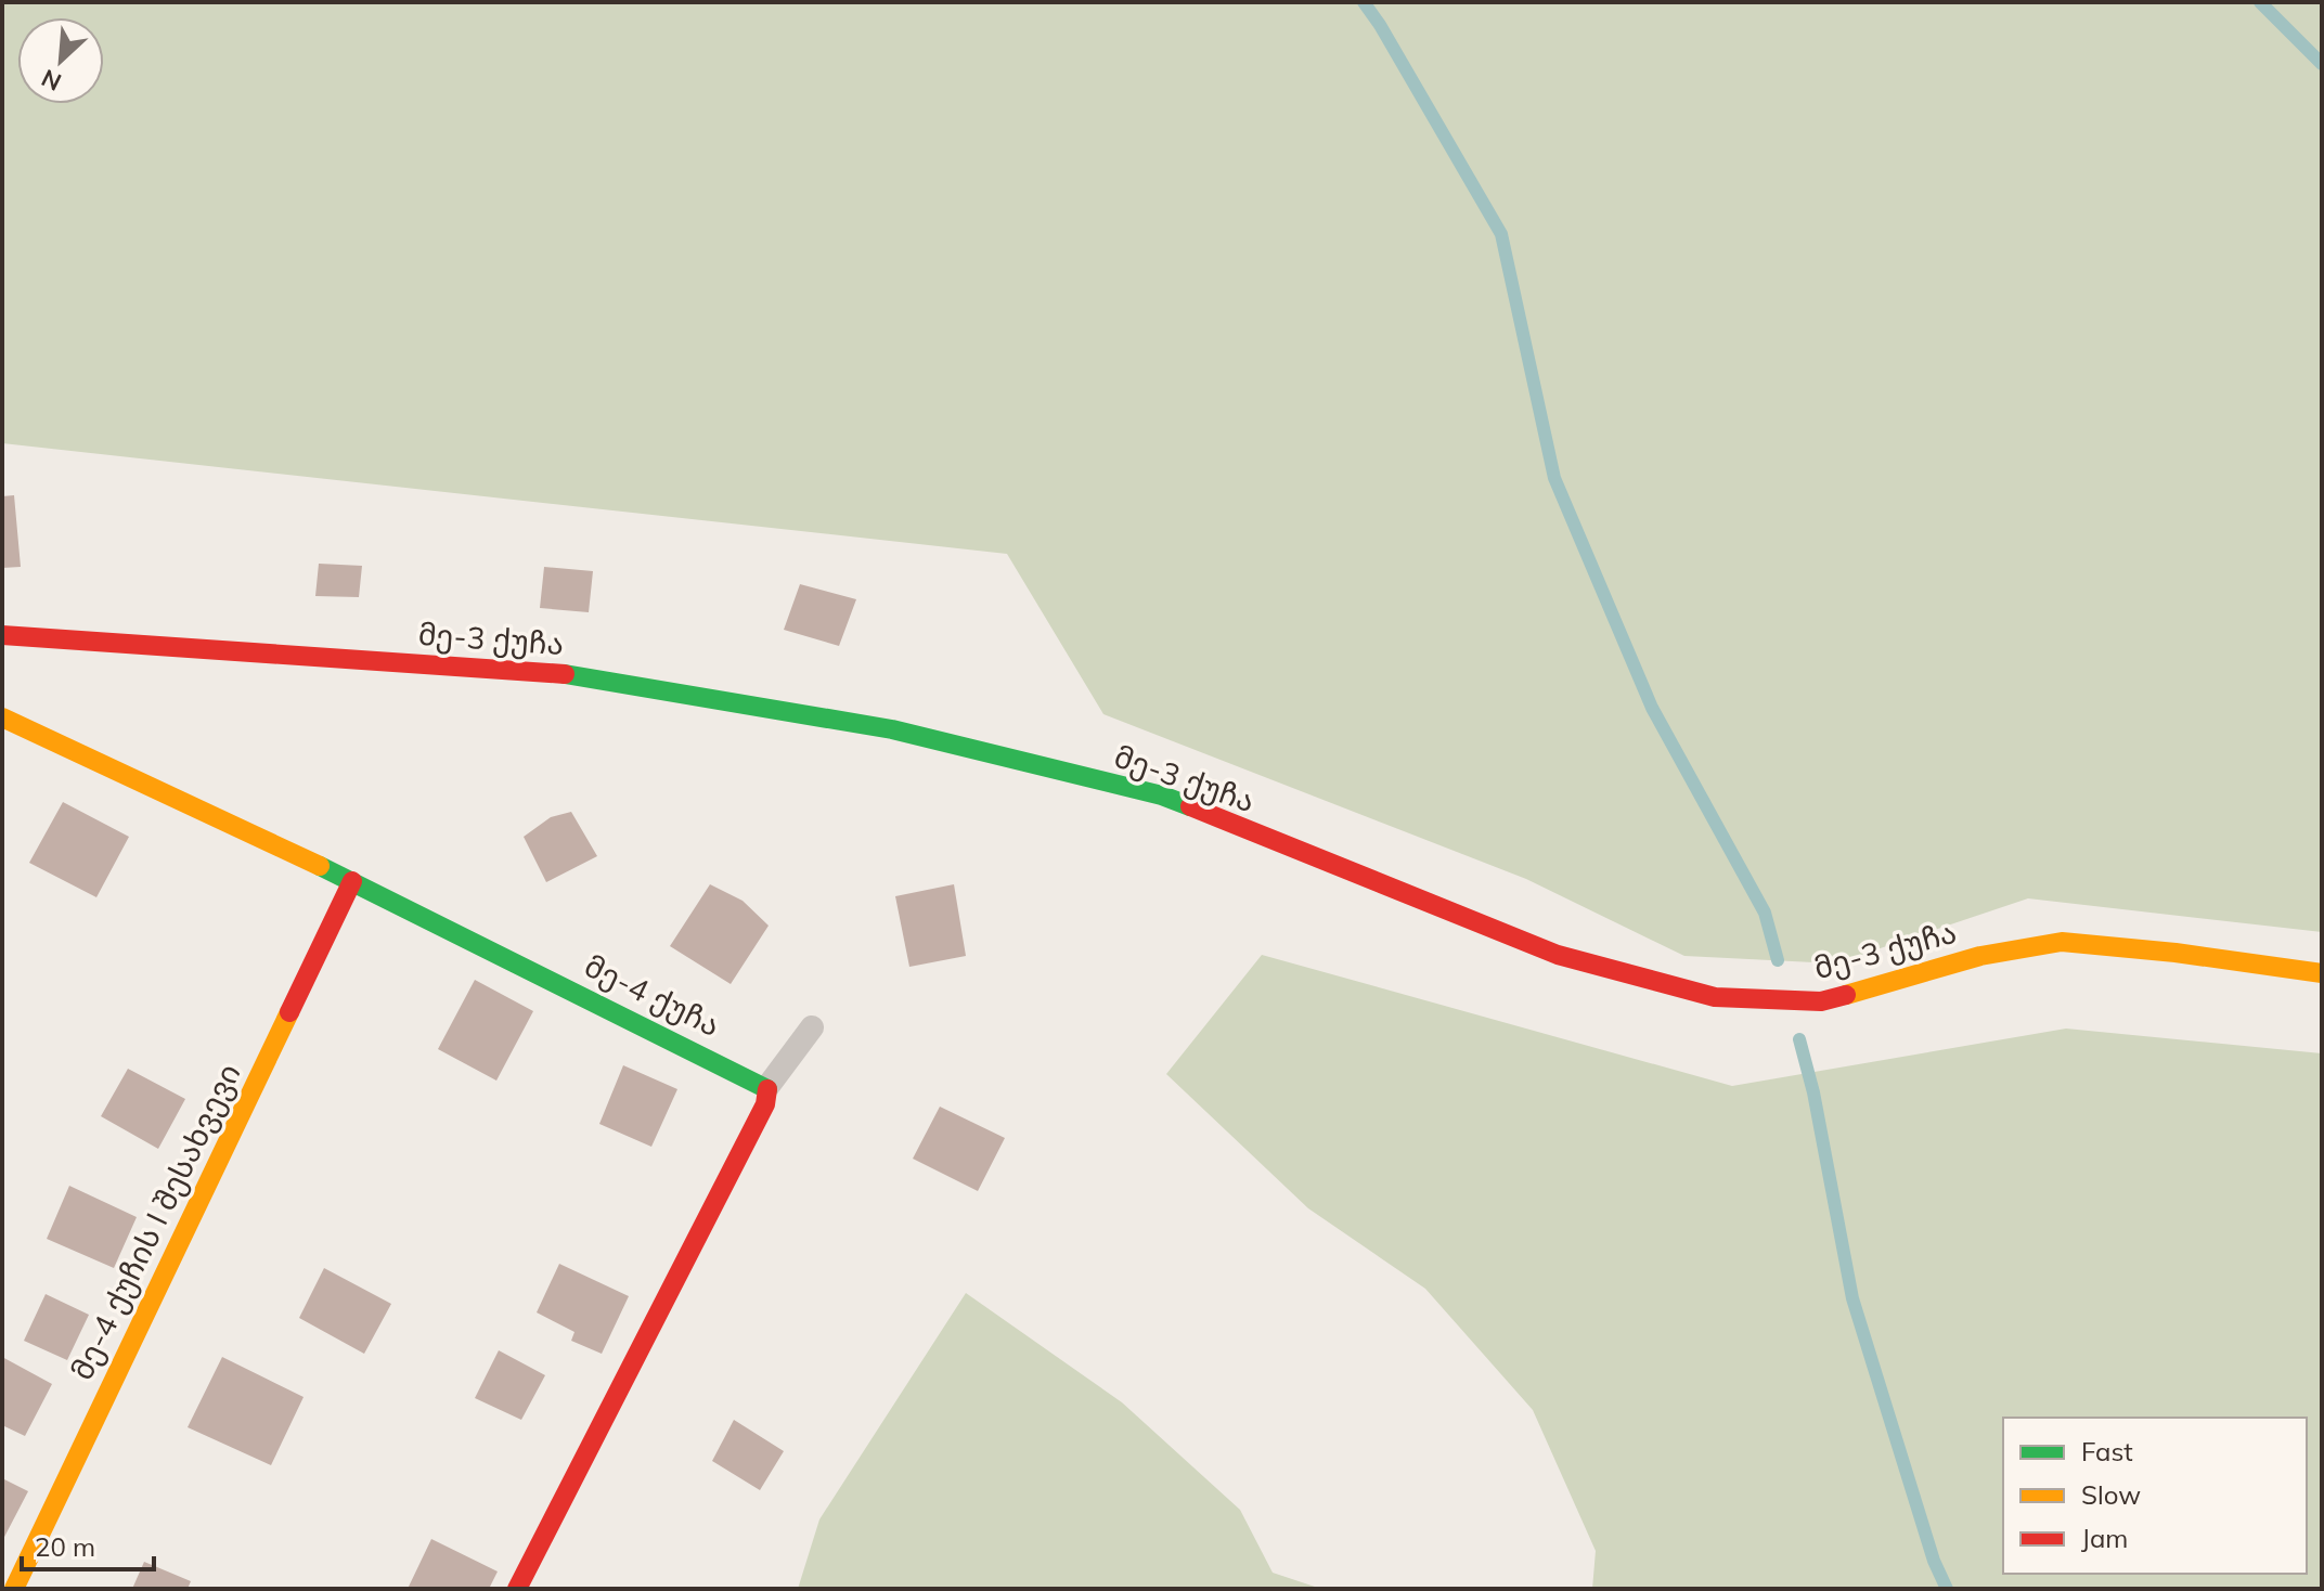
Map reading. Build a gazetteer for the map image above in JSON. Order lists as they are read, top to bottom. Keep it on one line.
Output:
{"streets":{"street":["მე-3 ქუჩა","მე-4 ქუჩა","მე-4 ქუჩის I შესახვევი"]},"crossings":[["მე-4 ქუჩა","მე-4 ქუჩის I შესახვევი"]],"legend":["Fast","Slow","Jam"],"scale_bar":"20 m","north":"bottom left"}
